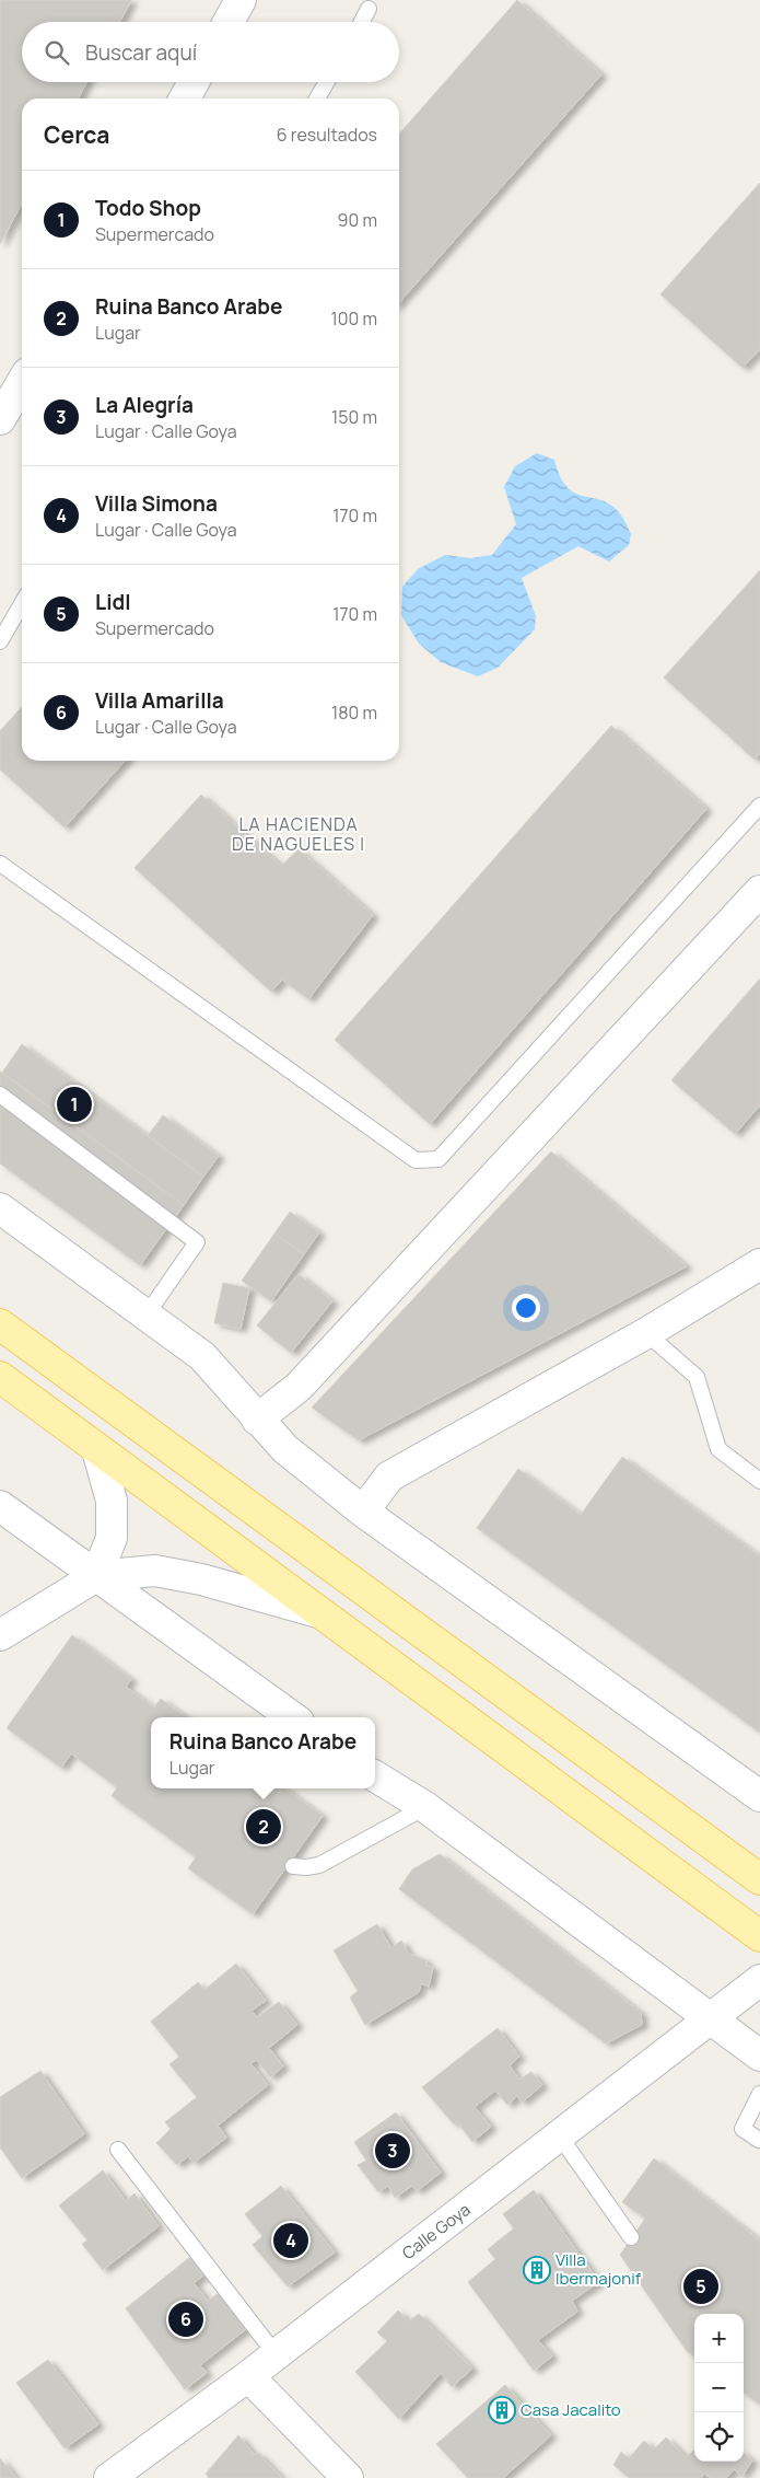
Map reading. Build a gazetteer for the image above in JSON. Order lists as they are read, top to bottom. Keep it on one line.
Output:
{"streets":{"street":["Calle Goya"]},"districts":["LA HACIENDA DE NAGUELES I"],"places":{"building":["Villa Ibermajonif","Casa Jacalito"]},"page":{"search":"Buscar aquí","heading":["Cerca","6 resultados"],"list":[{"mark":"1","name":"Todo Shop","note":"Supermercado","value":"90 m"},{"mark":"2","name":"Ruina Banco Arabe","note":"Lugar","value":"100 m"},{"mark":"3","name":"La Alegría","note":"Lugar · Calle Goya","value":"150 m"},{"mark":"4","name":"Villa Simona","note":"Lugar · Calle Goya","value":"170 m"},{"mark":"5","name":"Lidl","note":"Supermercado","value":"170 m"},{"mark":"6","name":"Villa Amarilla","note":"Lugar · Calle Goya","value":"180 m"}],"pins":["1","2","3","4","5","6"],"popup":["Ruina Banco Arabe","Lugar"],"map_buttons":["+","−"]}}
